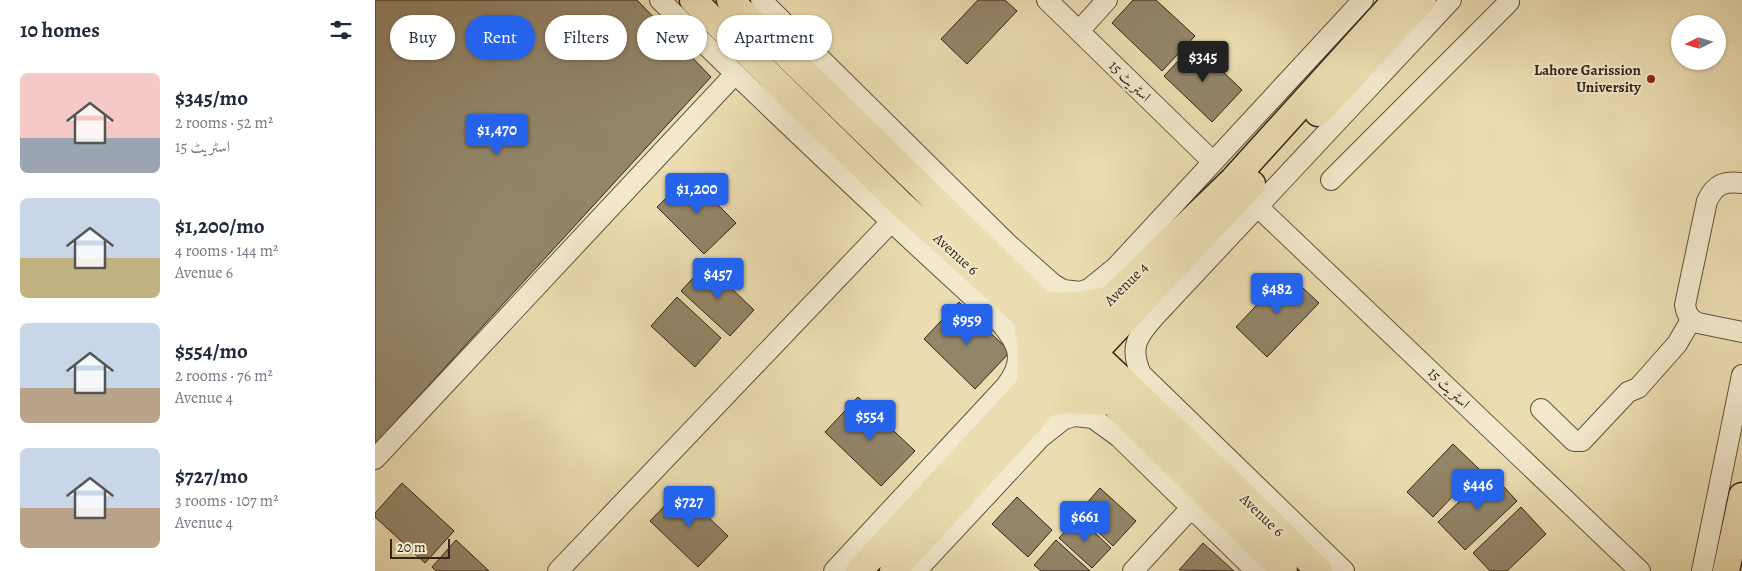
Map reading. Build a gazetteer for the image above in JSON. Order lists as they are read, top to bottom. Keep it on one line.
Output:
{"streets":{"main road":["Avenue 6","Avenue 4"],"street":["اسٹریٹ 15"]},"crossings":[["Avenue 6","Avenue 4"]],"places":["Lahore Garission University"],"scale_bar":"20 m","north":"left","page":{"heading":"10 homes","chip":["Buy","Rent","Filters","New","Apartment"],"price":["$345","$1,470","$1,200","$457","$482","$959","$554","$446","$727","$661"],"list":[{"name":"$345/mo","note":"2 rooms · 52 m² · اسٹریٹ 15"},{"name":"$1,200/mo","note":"4 rooms · 144 m² · Avenue 6"},{"name":"$554/mo","note":"2 rooms · 76 m² · Avenue 4"},{"name":"$727/mo","note":"3 rooms · 107 m² · Avenue 4"}],"scale":"20 m"}}
